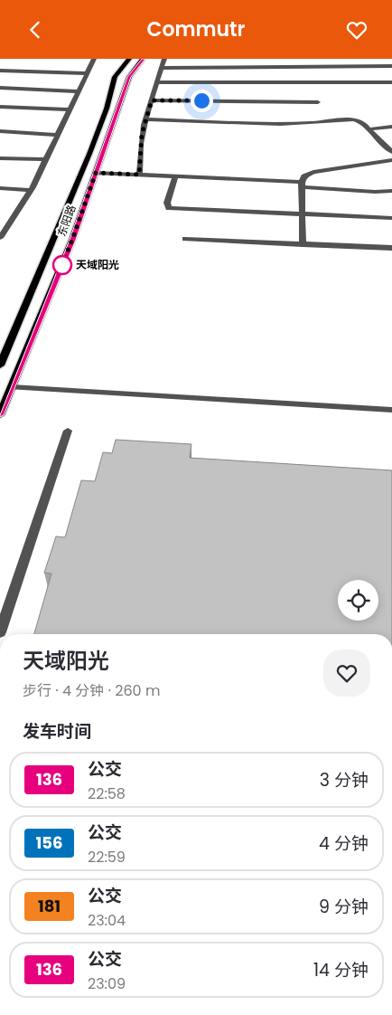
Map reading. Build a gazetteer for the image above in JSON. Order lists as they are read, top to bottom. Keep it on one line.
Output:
{"streets":{"main road":["东阳路"]},"places":["天域阳光"],"lines":["bus line 136"],"page":{"header":"Commutr","heading":[["天域阳光","步行 · 4 分钟 · 260 m"],"发车时间"],"list":[{"mark":"136","name":"公交","note":"22:58","value":"3 分钟"},{"mark":"156","name":"公交","note":"22:59","value":"4 分钟"},{"mark":"181","name":"公交","note":"23:04","value":"9 分钟"},{"mark":"136","name":"公交","note":"23:09","value":"14 分钟"}]}}
